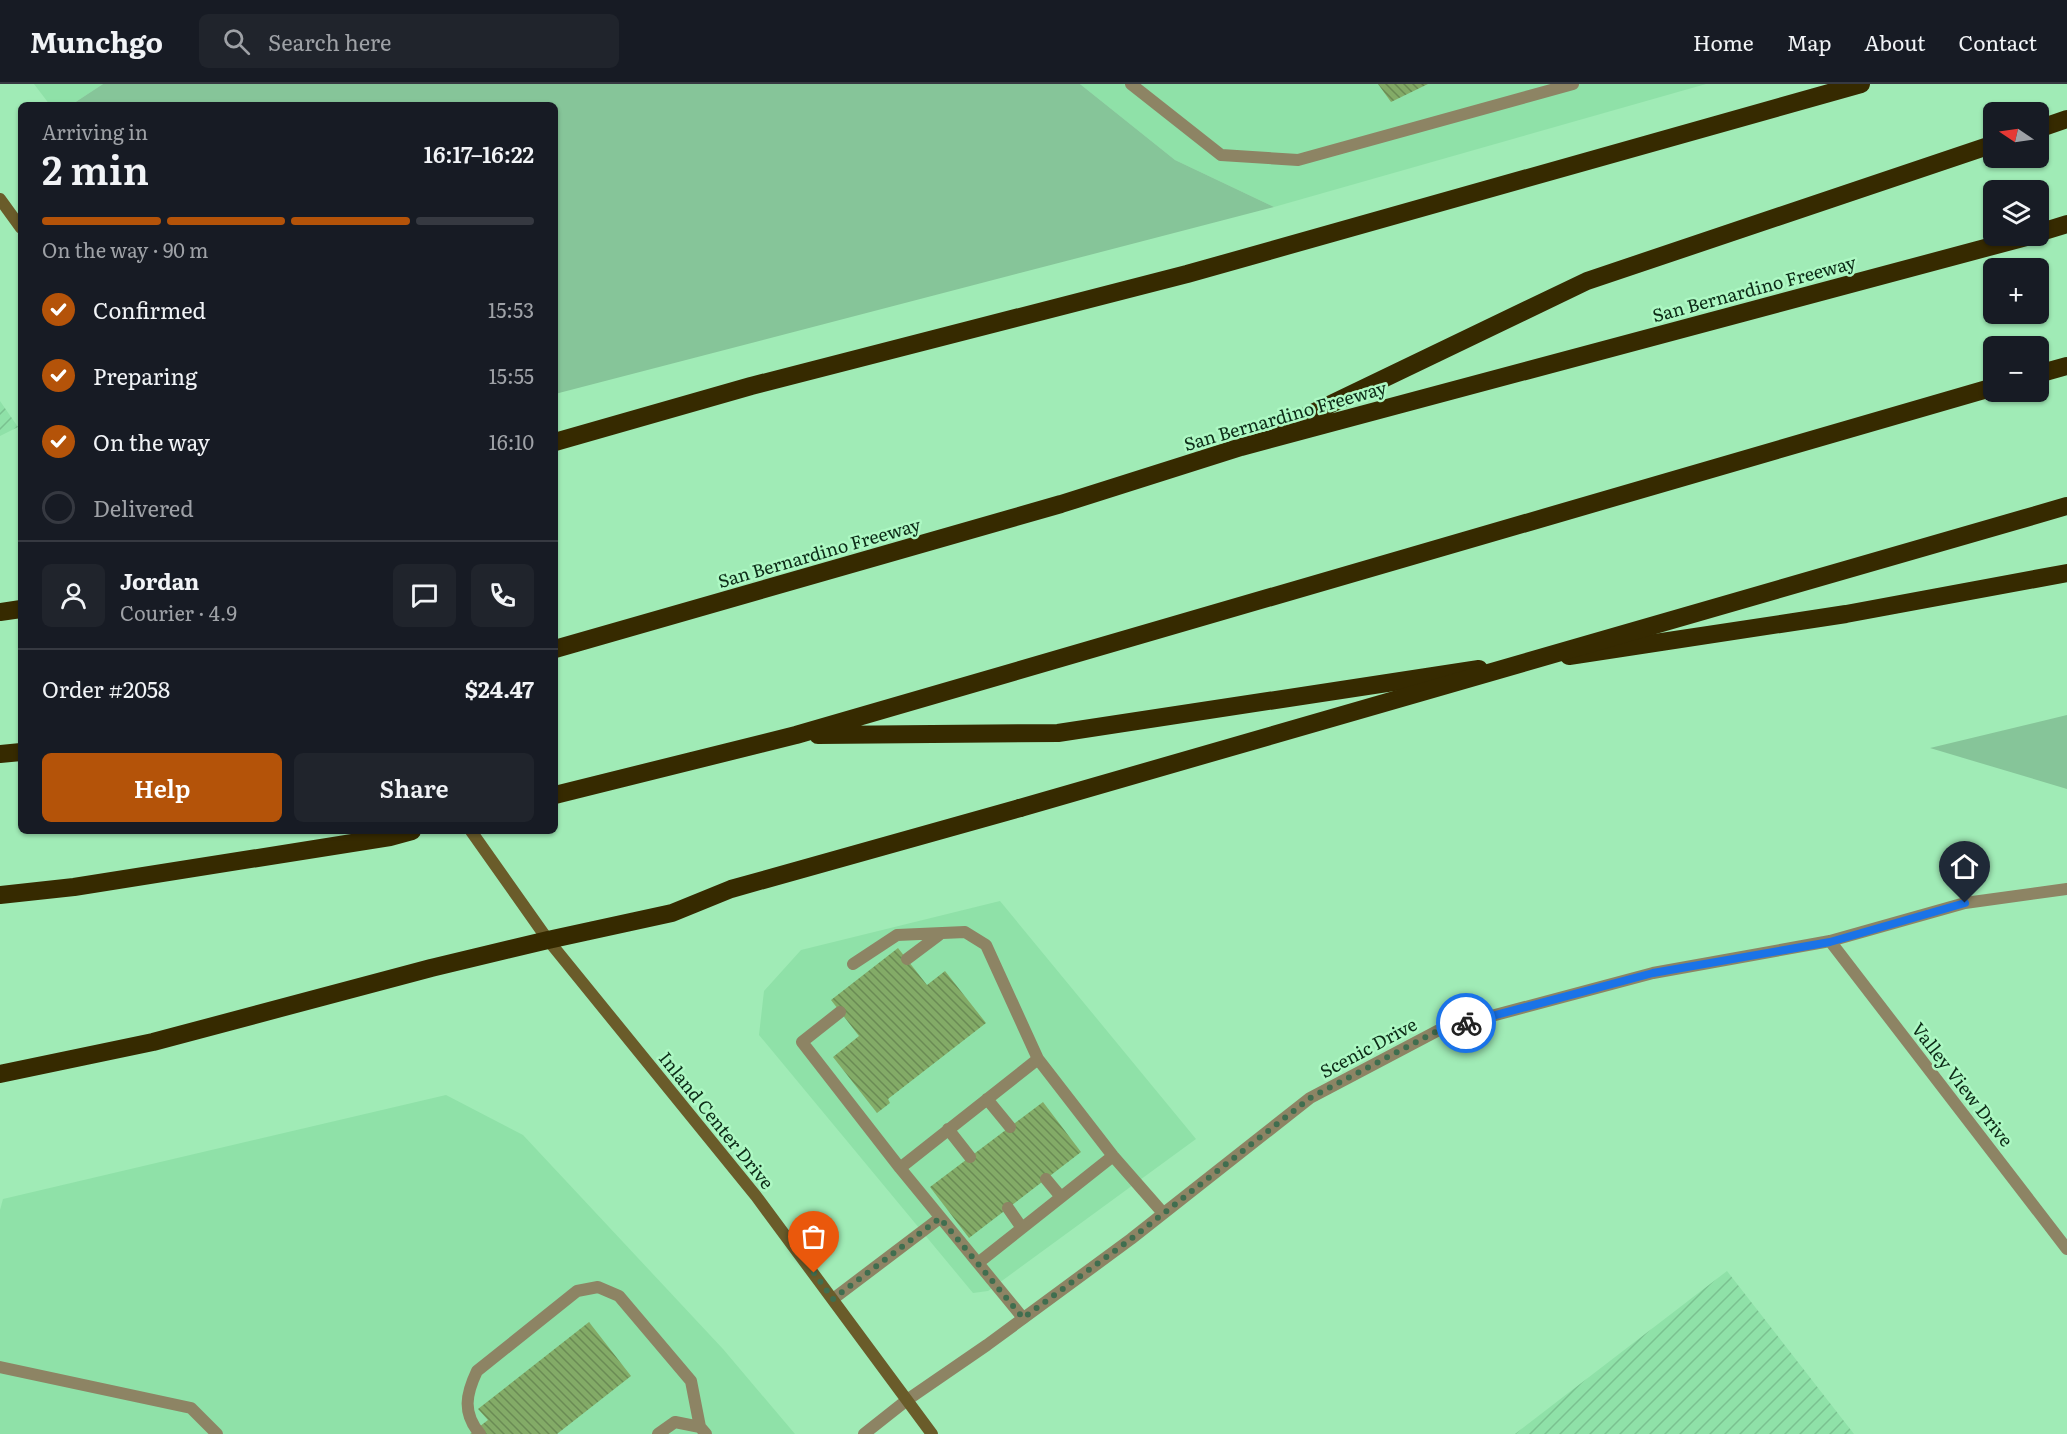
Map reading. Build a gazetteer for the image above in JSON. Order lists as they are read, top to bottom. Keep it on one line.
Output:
{"streets":{"highway":["San Bernardino Freeway"],"main road":["Inland Center Drive"],"street":["Scenic Drive","Valley View Drive"]},"crossings":[["Scenic Drive","Valley View Drive"],["Scenic Drive","Inland Center Drive"]],"north":"left","page":{"header":"Munchgo","search":"Search here","nav":["Home","Map","About","Contact"],"map_buttons":["+","−"],"heading":["2 min","Arriving in","16:17–16:22"],"panel":["Jordan","Courier · 4.9","Order #2058","$24.47"],"bar":"On the way · 90 m","list":[["Confirmed","15:53"],["Preparing","15:55"],["On the way","16:10"],"Delivered"],"buttons":["Help","Share"]}}
